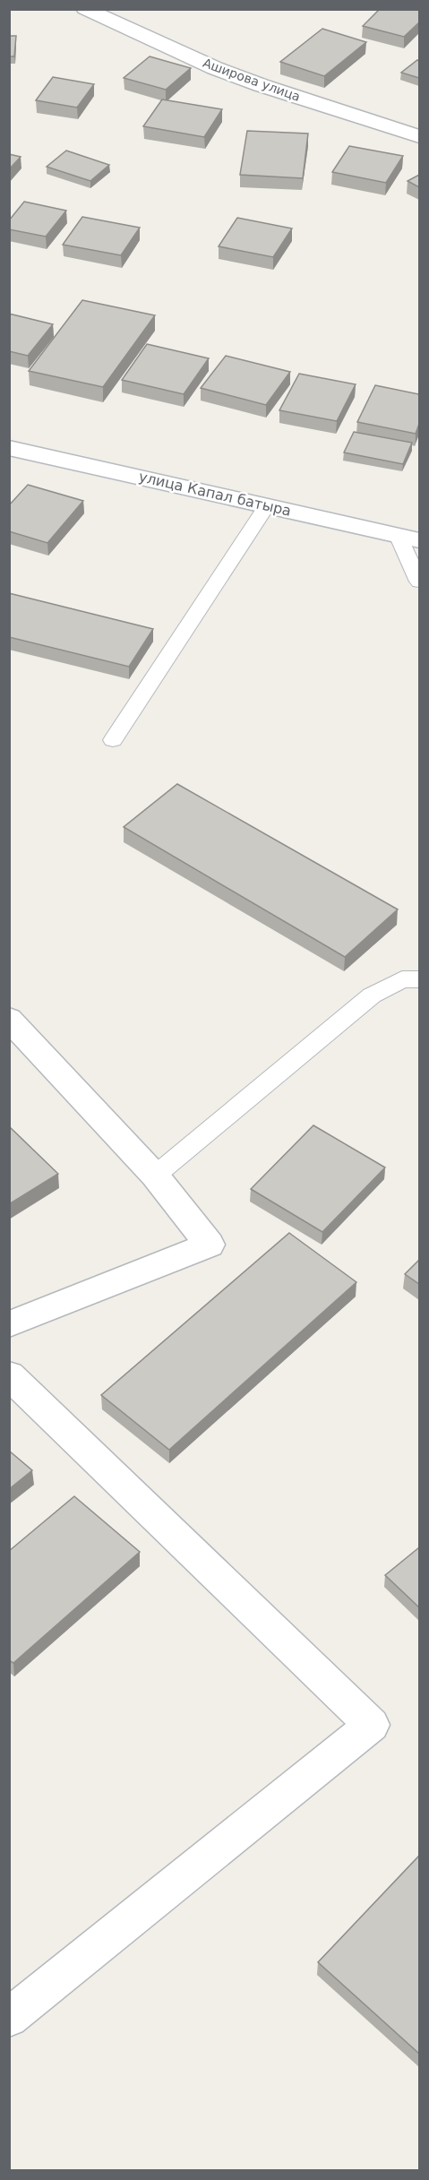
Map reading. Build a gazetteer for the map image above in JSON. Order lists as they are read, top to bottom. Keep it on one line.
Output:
{"streets":{"street":["Аширова улица","улица Капал батыра"]}}
